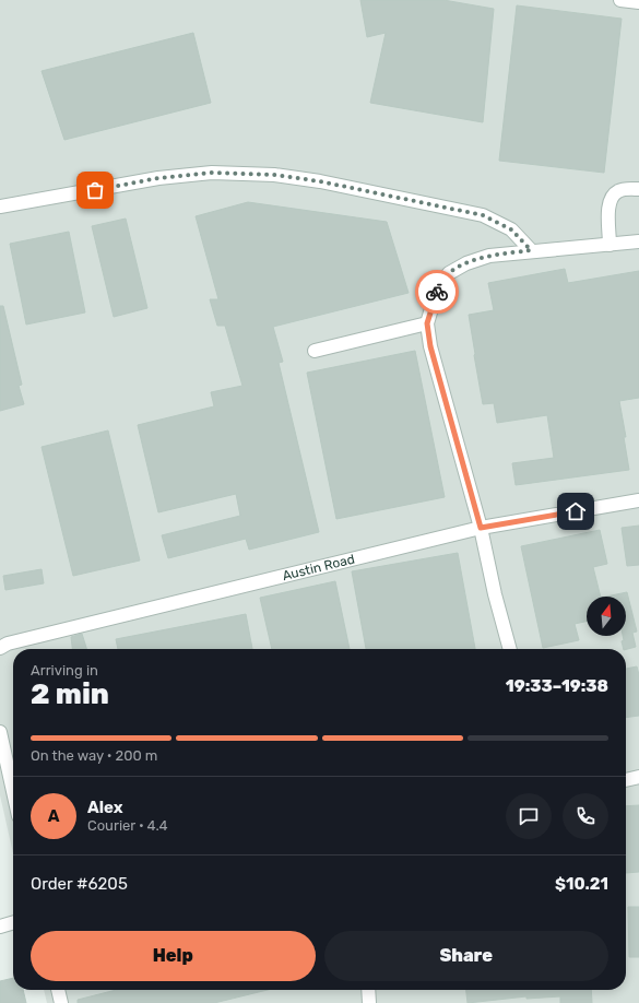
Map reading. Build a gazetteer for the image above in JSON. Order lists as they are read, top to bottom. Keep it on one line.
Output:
{"streets":{"street":["Austin Road"]},"north":"top","page":{"heading":["2 min","Arriving in","19:33–19:38"],"panel":["Alex","Courier · 4.4","Order #6205","$10.21"],"bar":"On the way · 200 m","round":"A","buttons":["Help","Share"]}}
